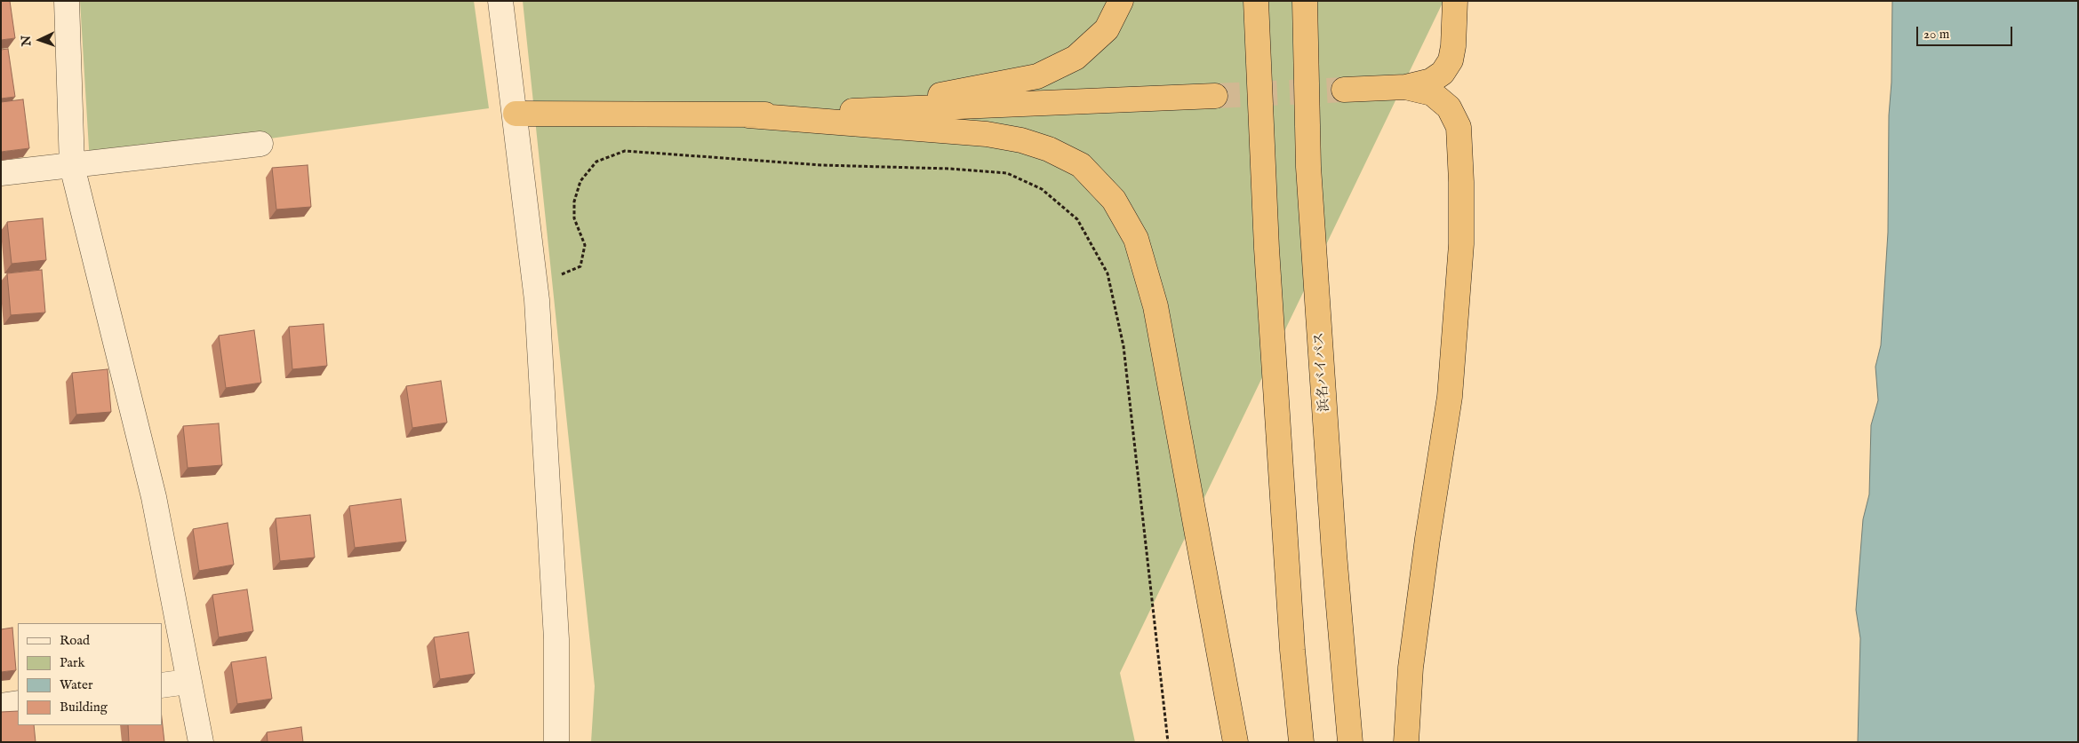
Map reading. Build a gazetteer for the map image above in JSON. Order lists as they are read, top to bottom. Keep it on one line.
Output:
{"streets":{"highway":["浜名バイパス"]},"legend":["Road","Park","Water","Building"],"scale_bar":"20 m","north":"left"}
